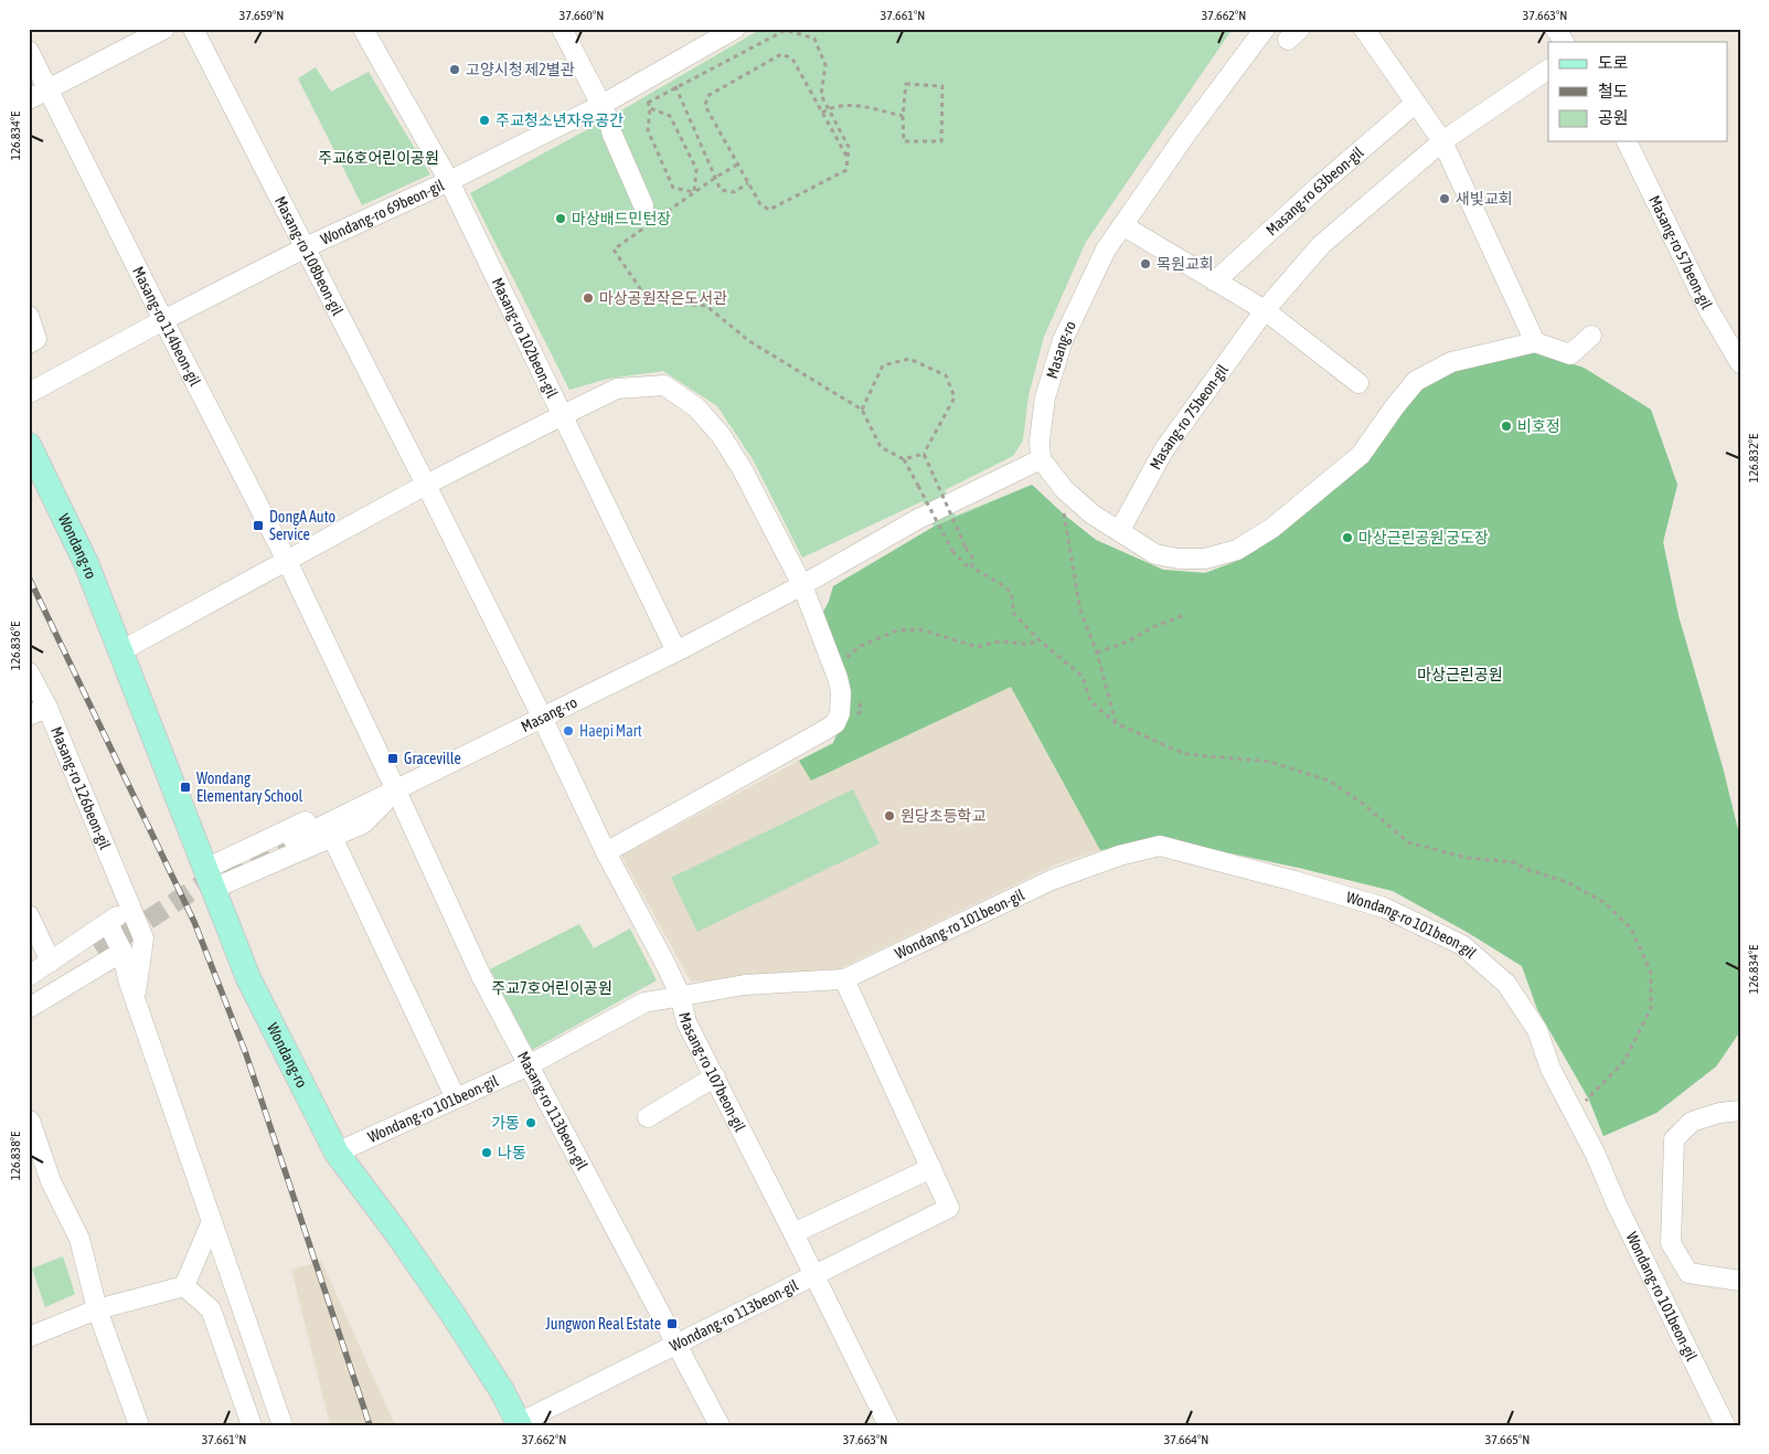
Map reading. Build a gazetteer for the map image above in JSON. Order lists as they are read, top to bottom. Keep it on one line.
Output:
{"streets":{"main road":["Wondang-ro"],"street":["Masang-ro 63beon-gil","Wondang-ro 69beon-gil","Masang-ro 57beon-gil","Masang-ro 108beon-gil","Masang-ro 114beon-gil","Masang-ro 102beon-gil","Masang-ro","Masang-ro 75beon-gil","Masang-ro 126beon-gil","Wondang-ro 101beon-gil","Masang-ro 107beon-gil","Masang-ro 113beon-gil","Wondang-ro 113beon-gil"]},"crossings":[["Wondang-ro 69beon-gil","Masang-ro 108beon-gil"],["Wondang-ro 69beon-gil","Masang-ro 114beon-gil"],["Wondang-ro 69beon-gil","Masang-ro 102beon-gil"],["Masang-ro 108beon-gil","Masang-ro"],["Masang-ro 108beon-gil","Masang-ro 107beon-gil"],["Masang-ro 114beon-gil","Masang-ro"],["Masang-ro 114beon-gil","Masang-ro 113beon-gil"],["Masang-ro 102beon-gil","Masang-ro"],["Masang-ro","Masang-ro 107beon-gil"],["Masang-ro","Masang-ro 113beon-gil"],["Wondang-ro","Wondang-ro 101beon-gil"],["Wondang-ro","Wondang-ro 113beon-gil"],["Wondang-ro 101beon-gil","Masang-ro 107beon-gil"],["Wondang-ro 101beon-gil","Masang-ro 113beon-gil"],["Masang-ro 107beon-gil","Wondang-ro 113beon-gil"],["Masang-ro 113beon-gil","Wondang-ro 113beon-gil"]],"parks":["주교6호어린이공원","마상근린공원","주교7호어린이공원"],"places":{"other":["고양시청 제2별관","주교청소년자유공간","새빛교회","마상배드민턴장","목원교회","마상공원작은도서관","비호정","마상근린공원 궁도장","Haepi Mart","원당초등학교","가동","나동"],"transit":["DongA Auto Service","Graceville","Wondang Elementary School","Jungwon Real Estate"]},"legend":["도로","철도","공원"],"coordinates":["37.659°N","37.660°N","37.661°N","37.662°N","37.663°N","126.834°E","126.832°E","126.836°E","126.838°E","37.664°N","37.665°N"]}
